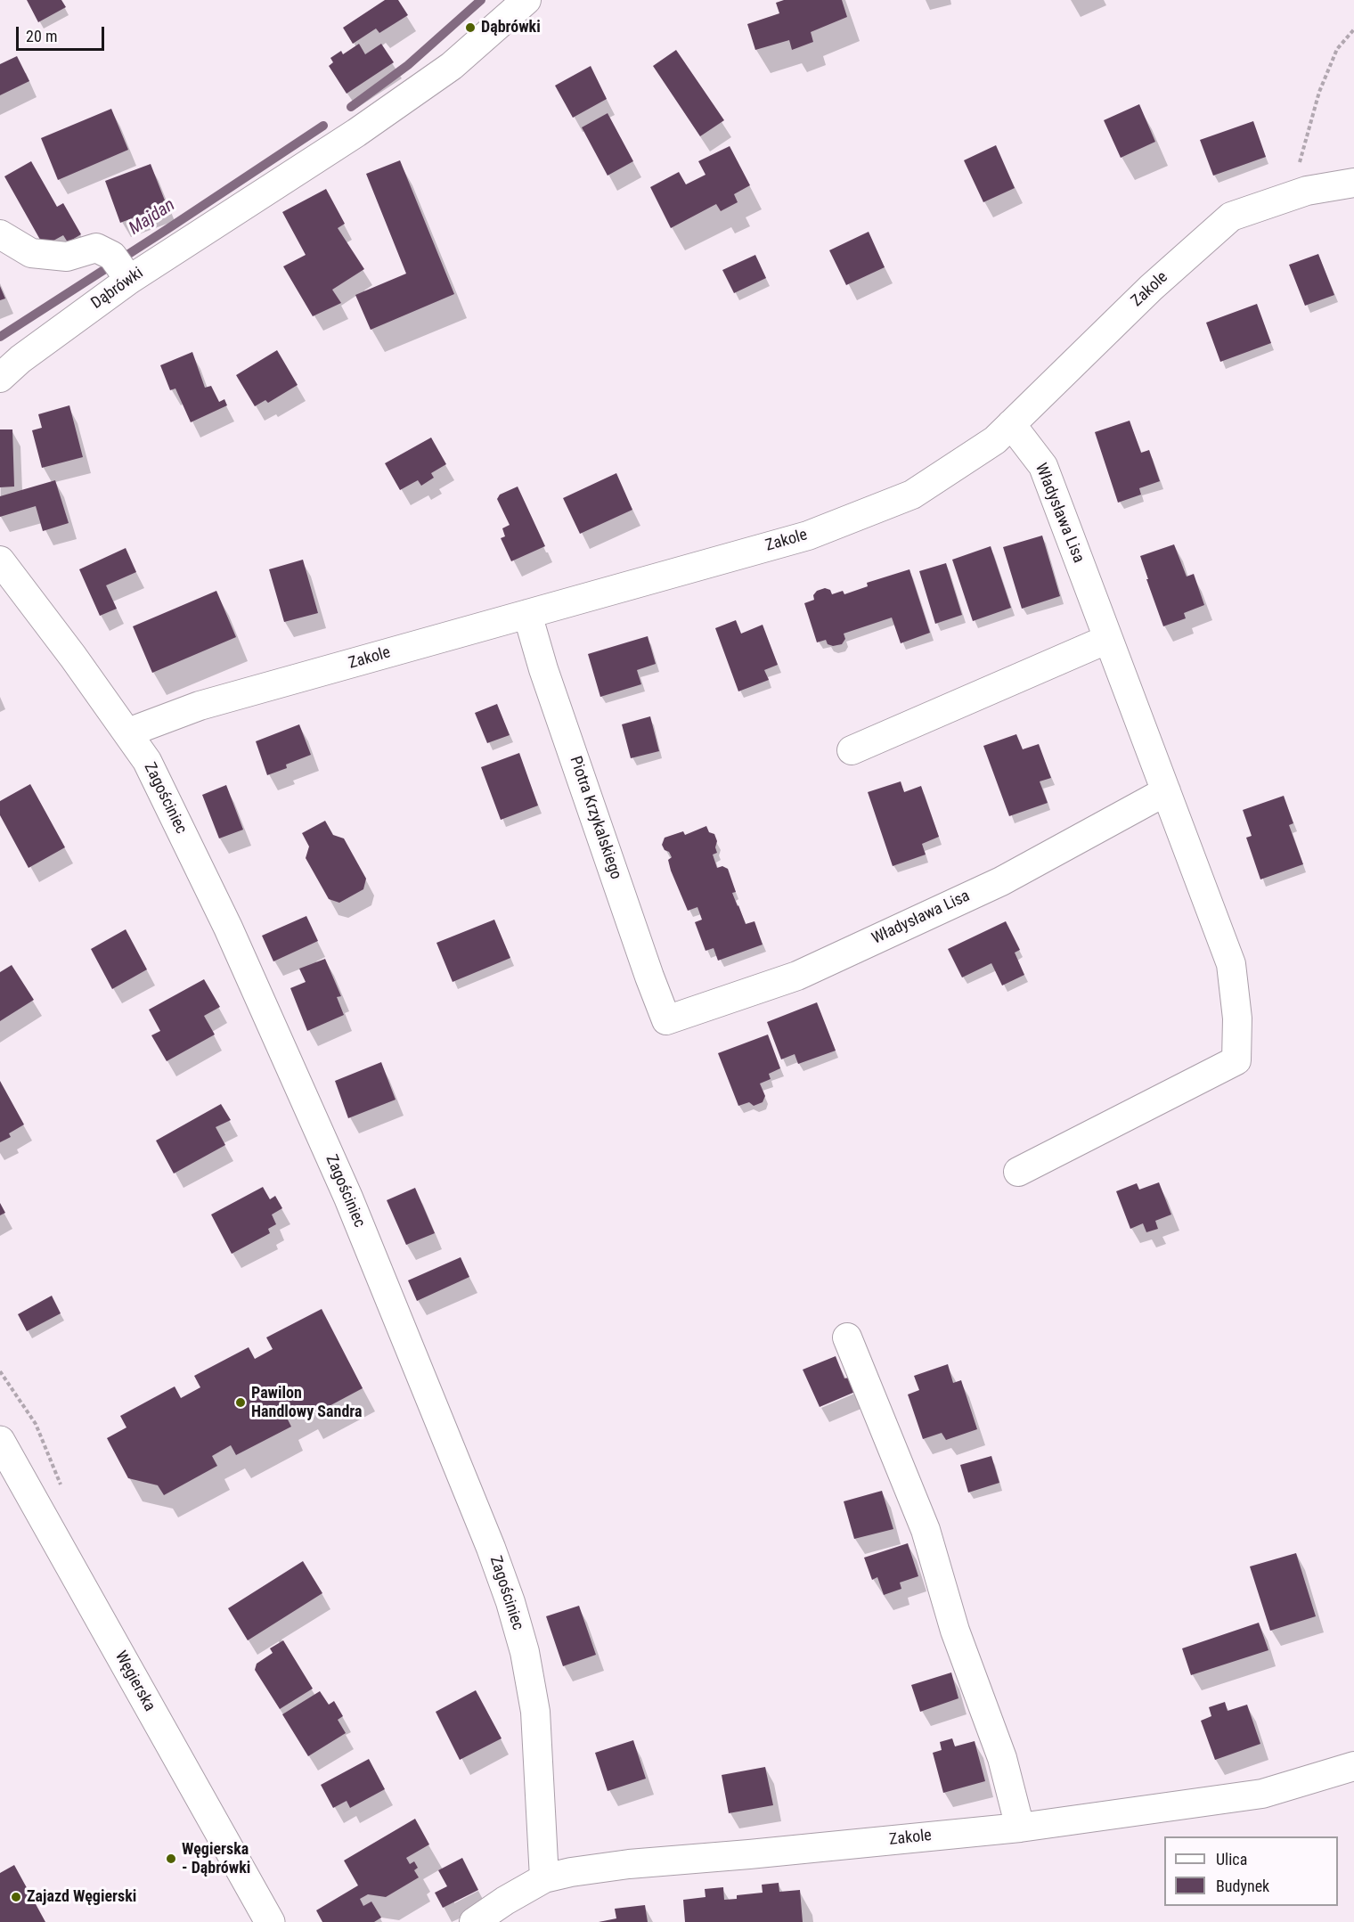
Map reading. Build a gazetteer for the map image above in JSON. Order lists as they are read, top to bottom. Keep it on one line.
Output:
{"streets":{"main road":["Węgierska"],"street":["Dąbrówki","Zakole","Władysława Lisa","Zagościniec","Piotra Krzykalskiego"]},"crossings":[["Zakole","Władysława Lisa"],["Zakole","Zagościniec"],["Zakole","Piotra Krzykalskiego"],["Władysława Lisa","Piotra Krzykalskiego"]],"water":["Majdan"],"places":["Dąbrówki","Pawilon Handlowy Sandra","Węgierska - Dąbrówki","Zajazd Węgierski"],"legend":["Ulica","Budynek"],"scale_bar":"20 m"}
